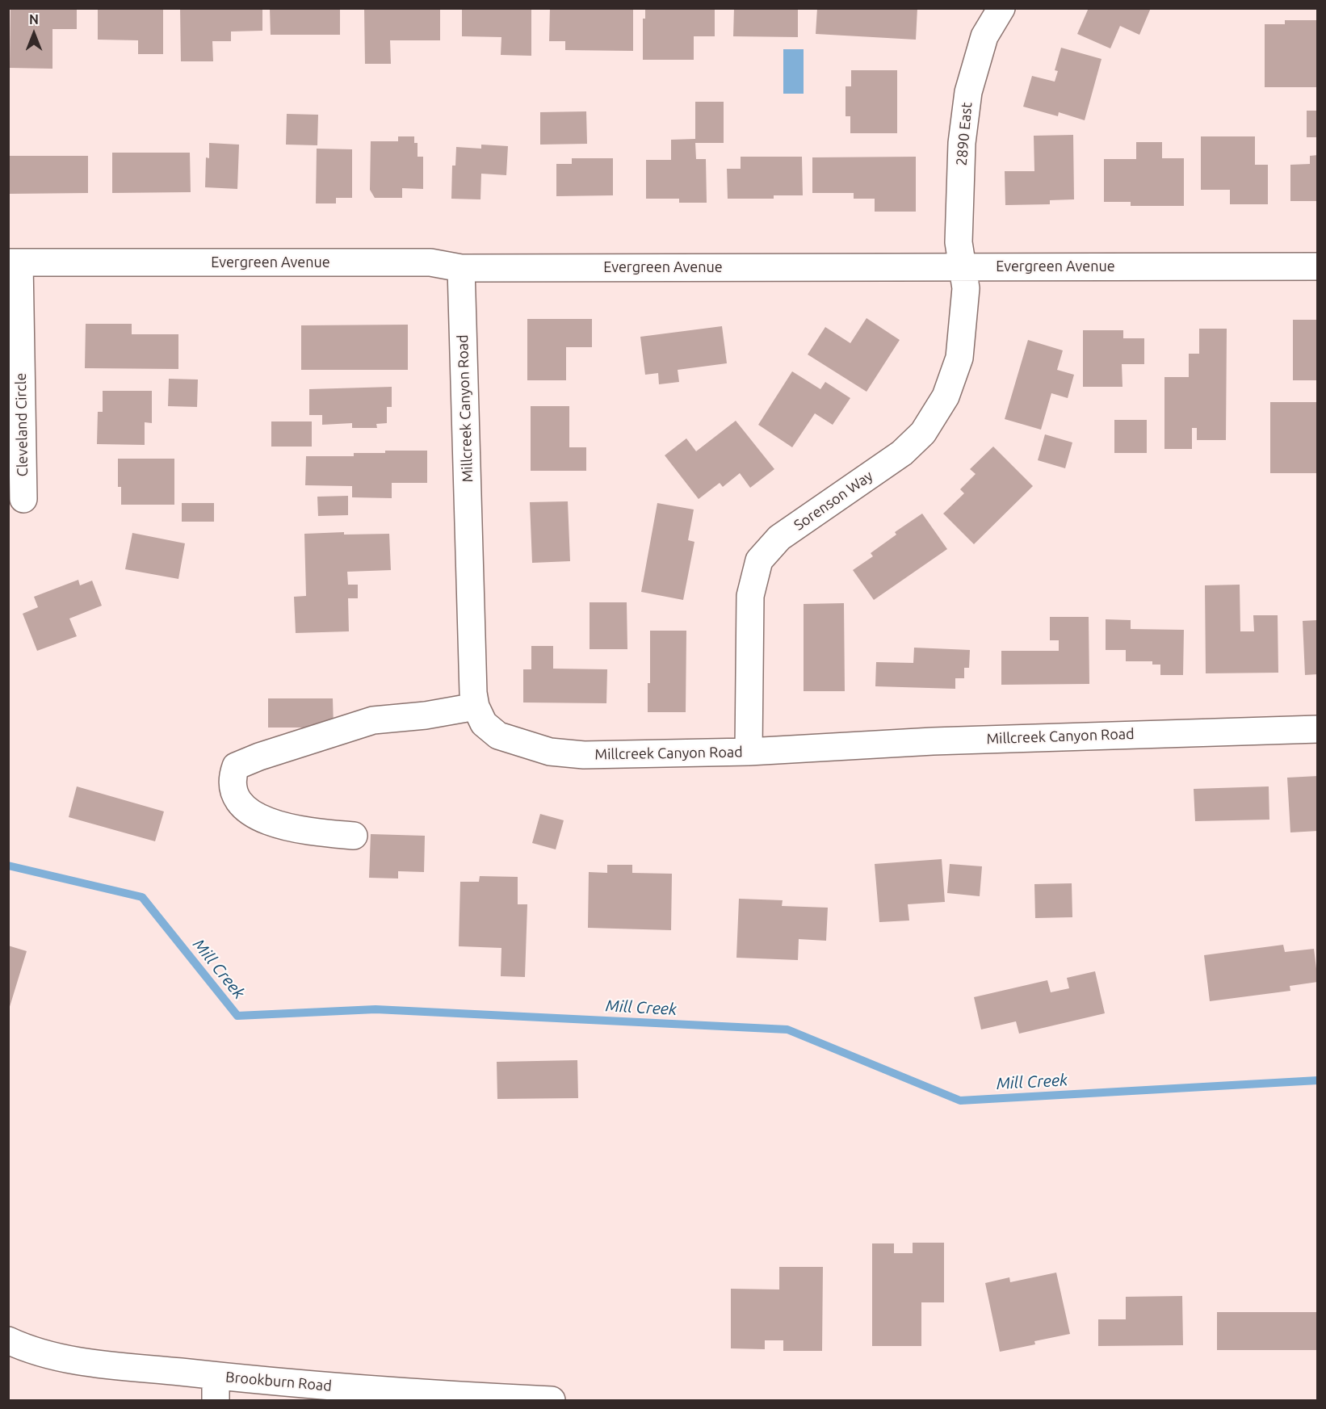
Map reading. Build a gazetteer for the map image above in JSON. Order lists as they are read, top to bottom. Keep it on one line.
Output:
{"streets":{"street":["2890 East","Evergreen Avenue","Millcreek Canyon Road","Cleveland Circle","Sorenson Way","Brookburn Road"]},"crossings":[["2890 East","Evergreen Avenue"],["2890 East","Sorenson Way"],["Evergreen Avenue","Millcreek Canyon Road"],["Evergreen Avenue","Cleveland Circle"],["Evergreen Avenue","Sorenson Way"],["Millcreek Canyon Road","Sorenson Way"]],"water":["Mill Creek"],"north":"top"}
